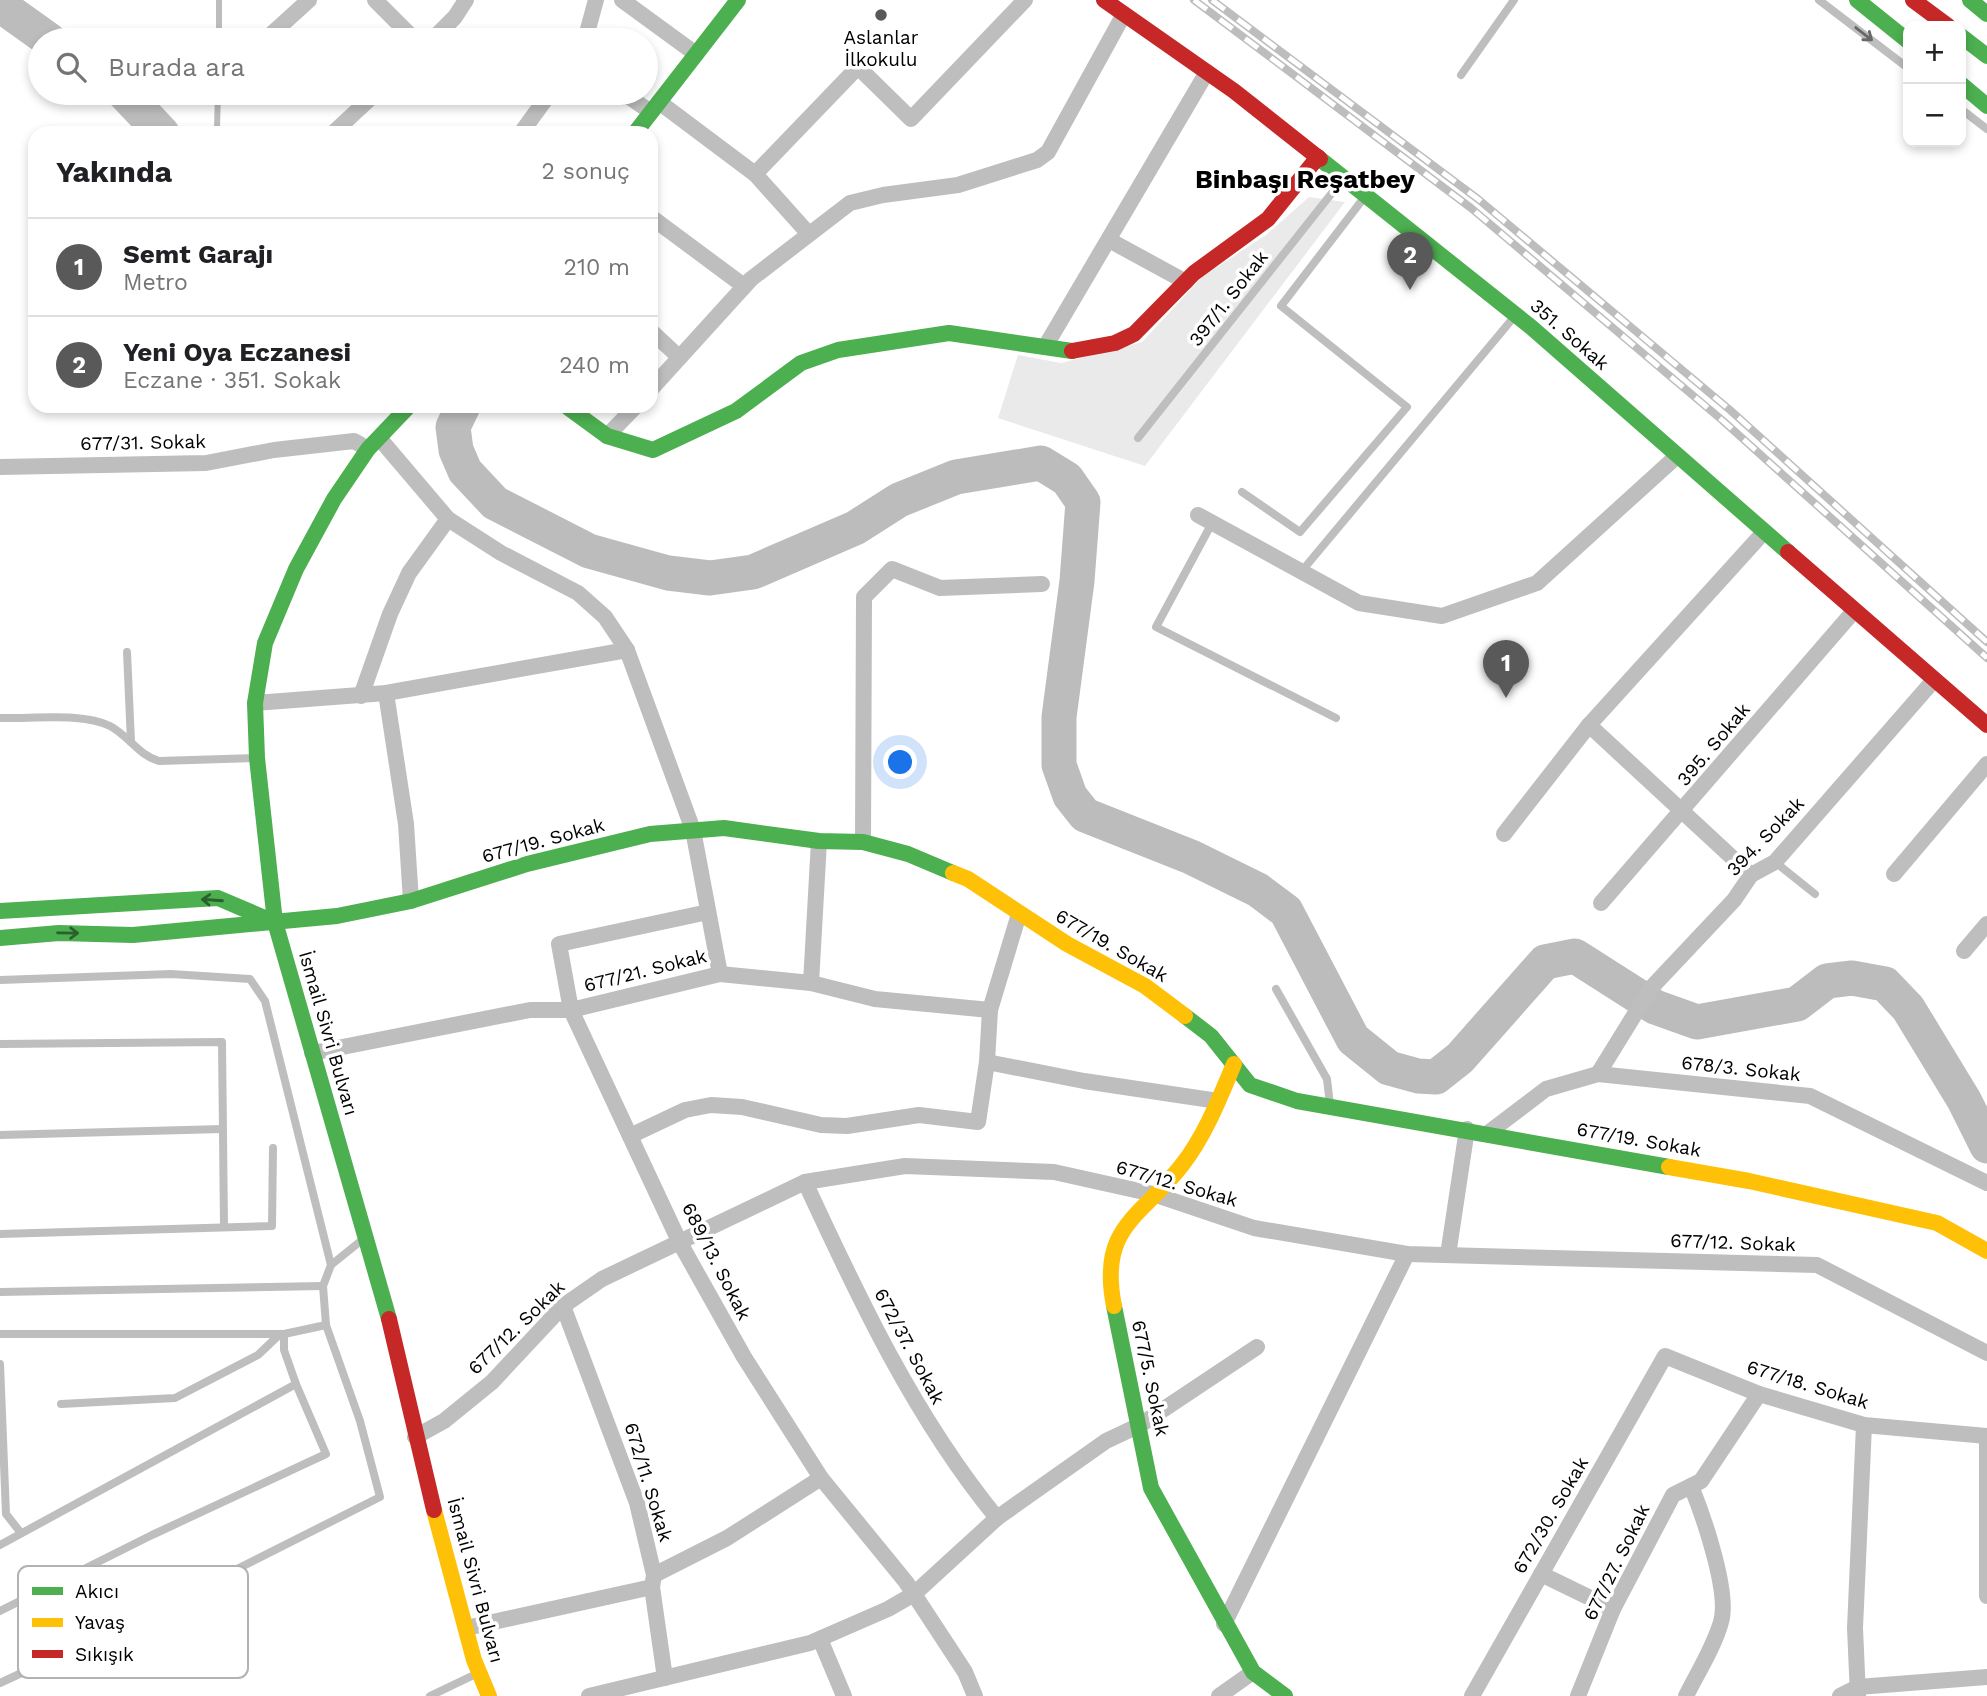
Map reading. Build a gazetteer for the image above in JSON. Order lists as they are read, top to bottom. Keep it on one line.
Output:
{"streets":{"main road":["351. Sokak","677/19. Sokak","İsmail Sivri Bulvarı","677/5. Sokak"],"street":["677/31. Sokak","395. Sokak","394. Sokak","677/21. Sokak","678/3. Sokak","677/12. Sokak","689/13. Sokak","672/37. Sokak","677/18. Sokak","672/11. Sokak","672/30. Sokak","677/27. Sokak"],"lane":["397/1. Sokak"]},"crossings":[["397/1. Sokak","351. Sokak"],["351. Sokak","395. Sokak"],["351. Sokak","394. Sokak"],["677/31. Sokak","İsmail Sivri Bulvarı"],["394. Sokak","678/3. Sokak"],["677/19. Sokak","İsmail Sivri Bulvarı"],["677/19. Sokak","678/3. Sokak"],["677/19. Sokak","677/5. Sokak"],["677/21. Sokak","İsmail Sivri Bulvarı"],["677/21. Sokak","689/13. Sokak"],["İsmail Sivri Bulvarı","677/12. Sokak"],["677/12. Sokak","689/13. Sokak"],["677/12. Sokak","672/37. Sokak"],["677/12. Sokak","677/5. Sokak"],["677/12. Sokak","672/11. Sokak"],["677/18. Sokak","672/30. Sokak"],["677/18. Sokak","677/27. Sokak"]],"districts":["Binbaşı Reşatbey"],"places":["Aslanlar İlkokulu"],"legend":["Akıcı","Yavaş","Sıkışık"],"page":{"map_buttons":["+","−"],"search":"Burada ara","heading":["Yakında","2 sonuç"],"list":[{"mark":"1","name":"Semt Garajı","note":"Metro","value":"210 m"},{"mark":"2","name":"Yeni Oya Eczanesi","note":"Eczane · 351. Sokak","value":"240 m"}],"pins":["2","1"]}}
